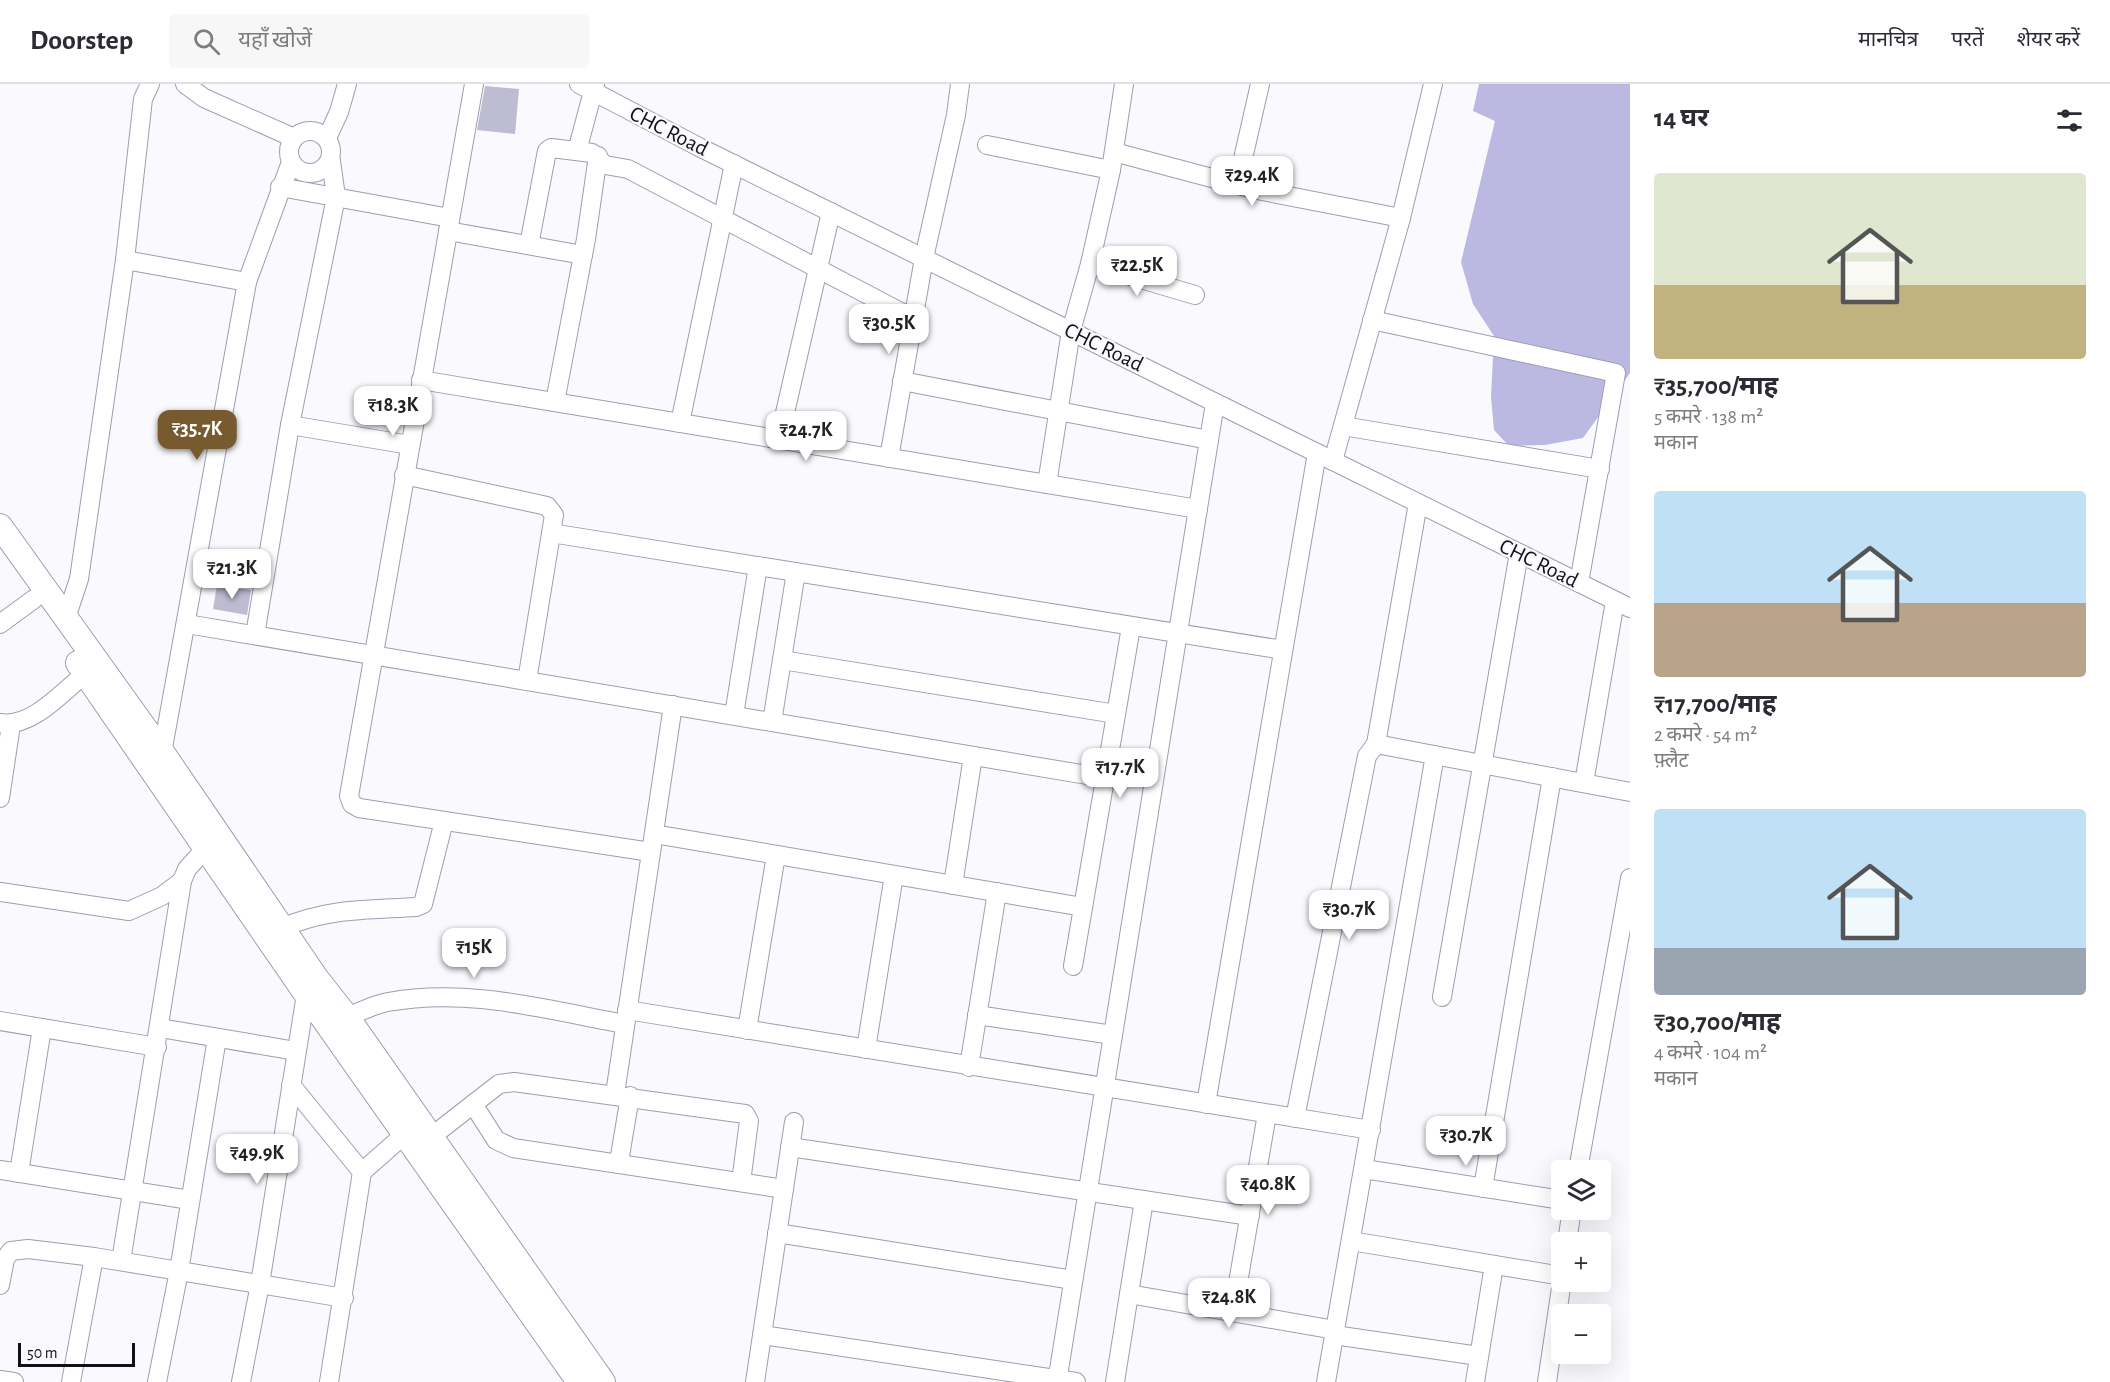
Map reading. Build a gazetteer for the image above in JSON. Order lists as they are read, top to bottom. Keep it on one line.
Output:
{"streets":{"street":["CHC Road"]},"scale_bar":"50 m","page":{"header":"Doorstep","search":"यहाँ खोजें","nav":["मानचित्र","परतें","शेयर करें"],"heading":"14 घर","price":["₹29.4K","₹22.5K","₹30.5K","₹18.3K","₹35.7K","₹24.7K","₹21.3K","₹17.7K","₹30.7K","₹15K","₹30.7K","₹49.9K","₹40.8K","₹24.8K"],"list":[{"name":"₹35,700/माह","note":"5 कमरे · 138 m² · मकान"},{"name":"₹17,700/माह","note":"2 कमरे · 54 m² · फ़्लैट"},{"name":"₹30,700/माह","note":"4 कमरे · 104 m² · मकान"}],"map_buttons":["+","−"],"scale":"50 m"}}
